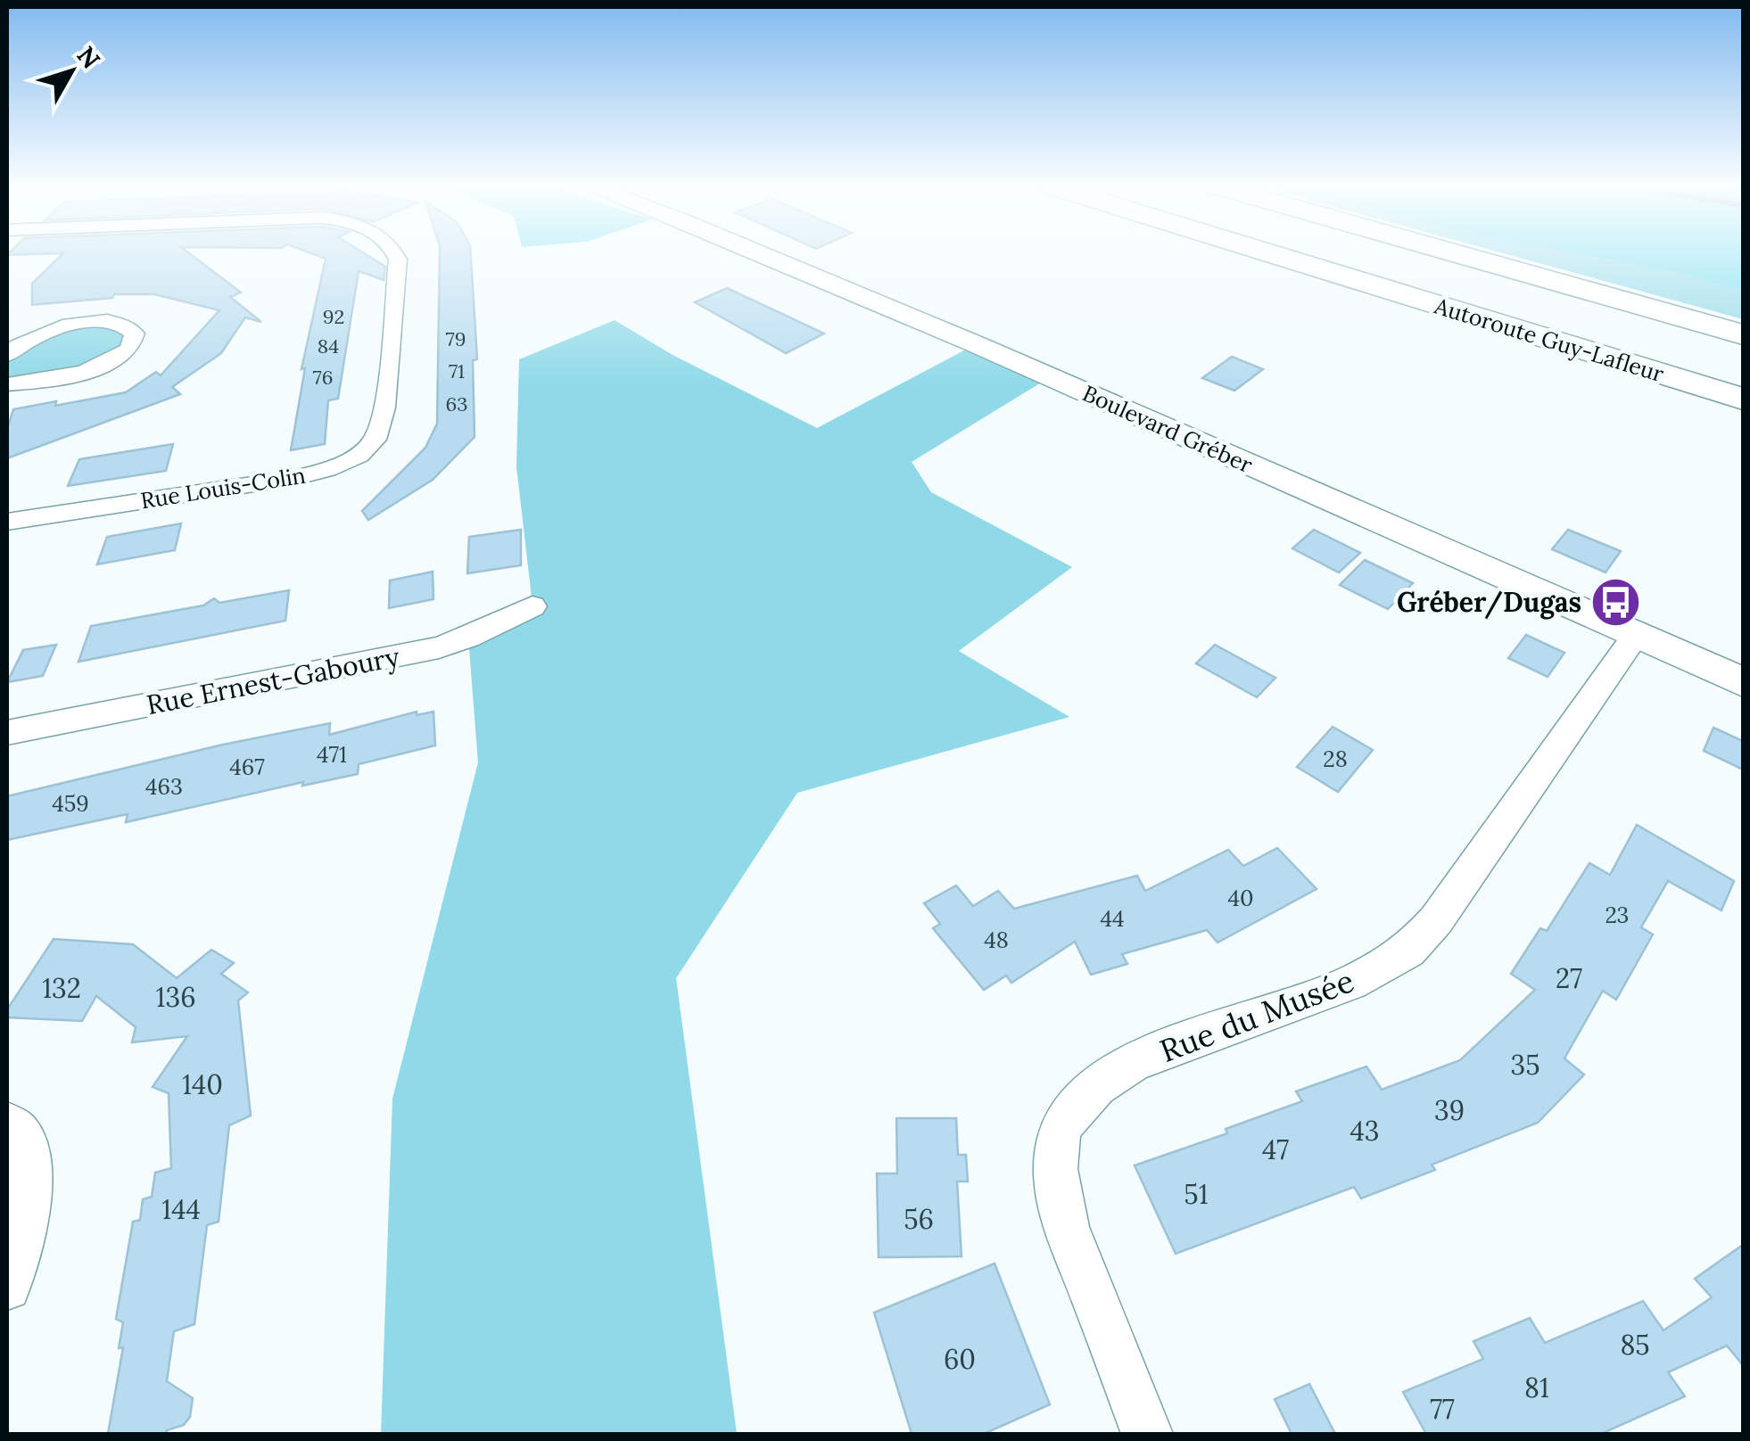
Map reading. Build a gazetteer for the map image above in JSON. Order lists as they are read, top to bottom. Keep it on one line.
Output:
{"streets":{"highway":["Autoroute Guy-Lafleur"],"street":["Boulevard Gréber","Rue Louis-Colin","Rue Ernest-Gaboury","Rue du Musée"]},"crossings":[["Boulevard Gréber","Rue du Musée"]],"places":{"bus stop":["Gréber/Dugas"]},"house_numbers":["92","79","84","71","76","63","471","28","467","463","459","40","23","44","48","27","132","136","35","140","39","43","47","51","144","56","85","60","81","77"],"north":"top right"}
